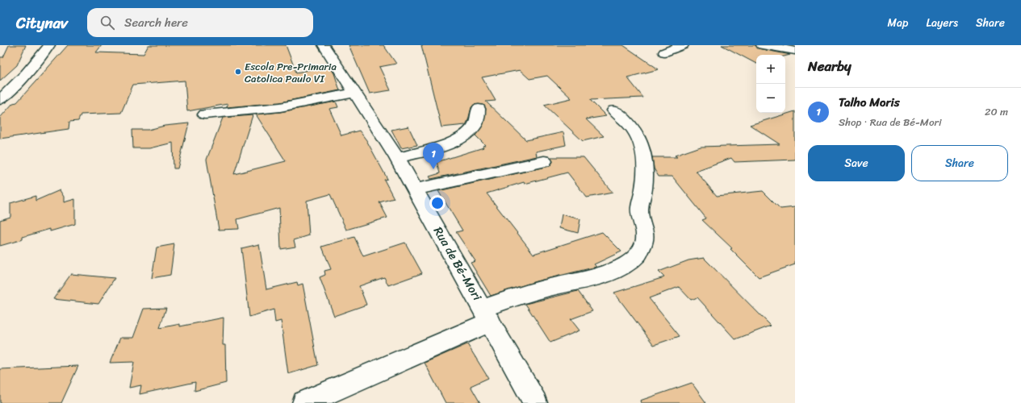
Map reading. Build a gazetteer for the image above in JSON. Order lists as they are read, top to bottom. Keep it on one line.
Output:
{"streets":{"street":["Rua de Bé-Mori"]},"places":["Escola Pre-Primaria Catolica Paulo VI"],"page":{"header":"Citynav","search":"Search here","nav":["Map","Layers","Share"],"heading":"Nearby","map_buttons":["+","−"],"list":[{"mark":"1","name":"Talho Moris","note":"Shop · Rua de Bé-Mori","value":"20 m"}],"buttons":["Save","Share"],"pins":"1"}}
